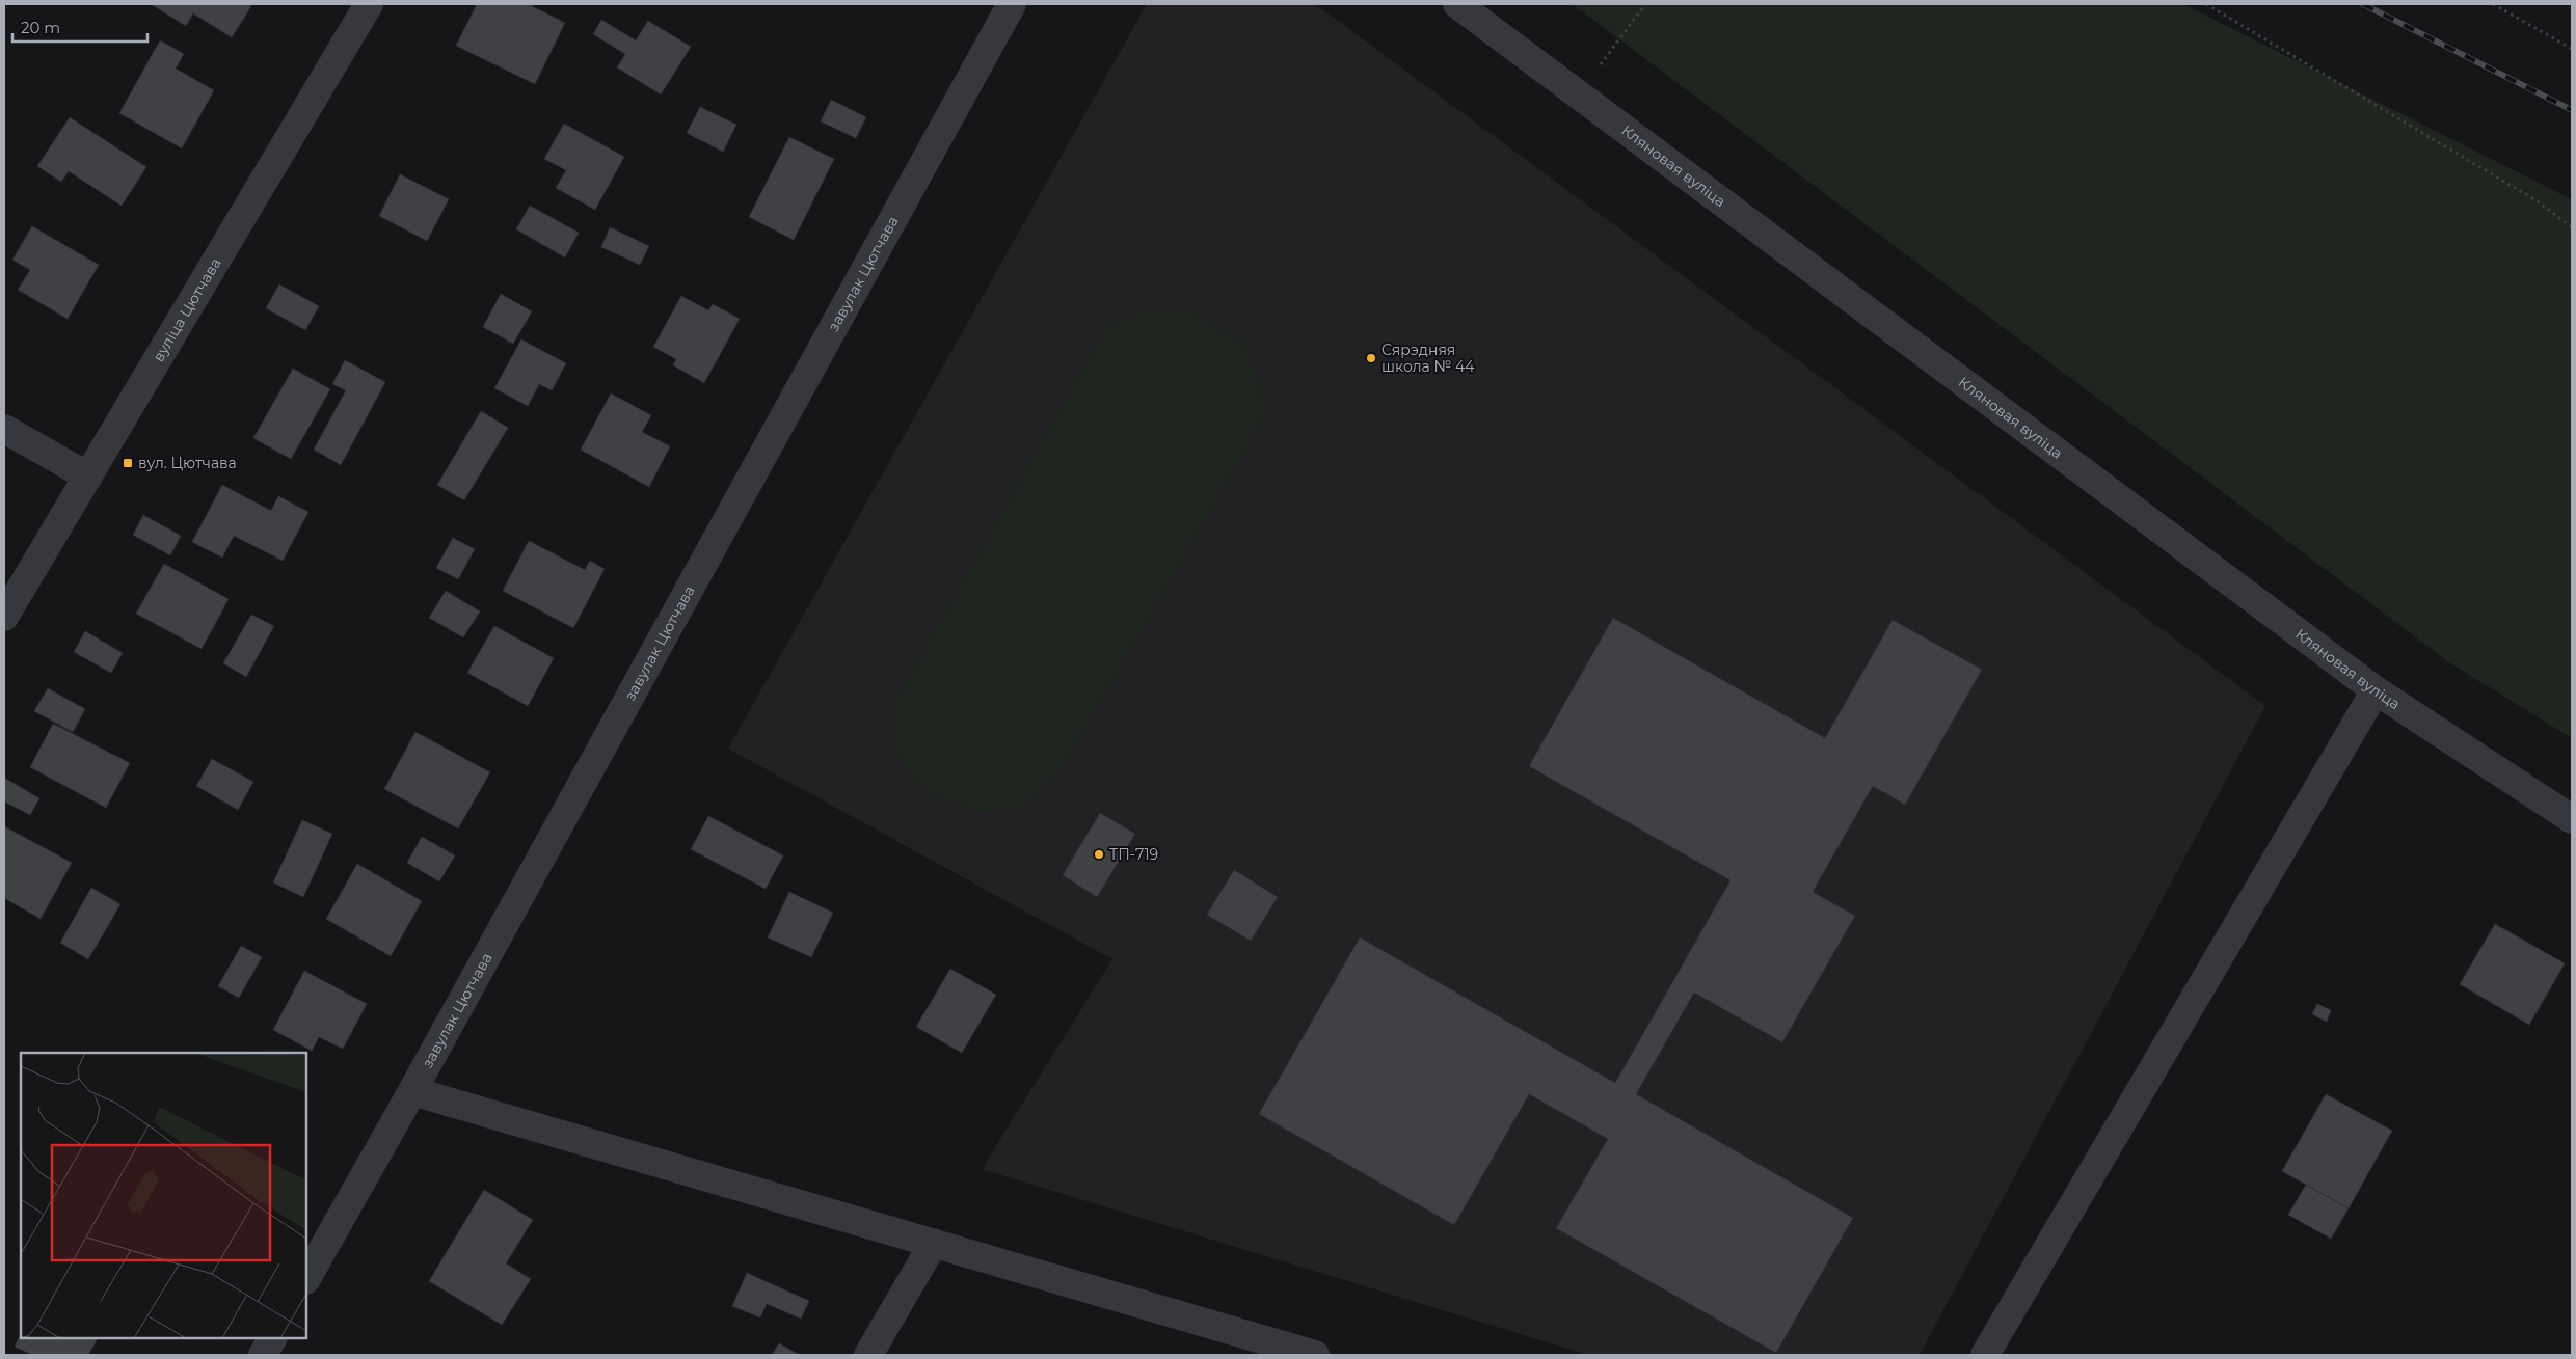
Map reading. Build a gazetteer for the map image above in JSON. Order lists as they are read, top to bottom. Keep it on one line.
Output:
{"streets":{"street":["Кляновая вуліца","завулак Цютчава","вуліца Цютчава"]},"places":{"other":["Сярэдняя школа № 44","ТП-719"],"transit":["вул. Цютчава"]},"scale_bar":"20 m"}
